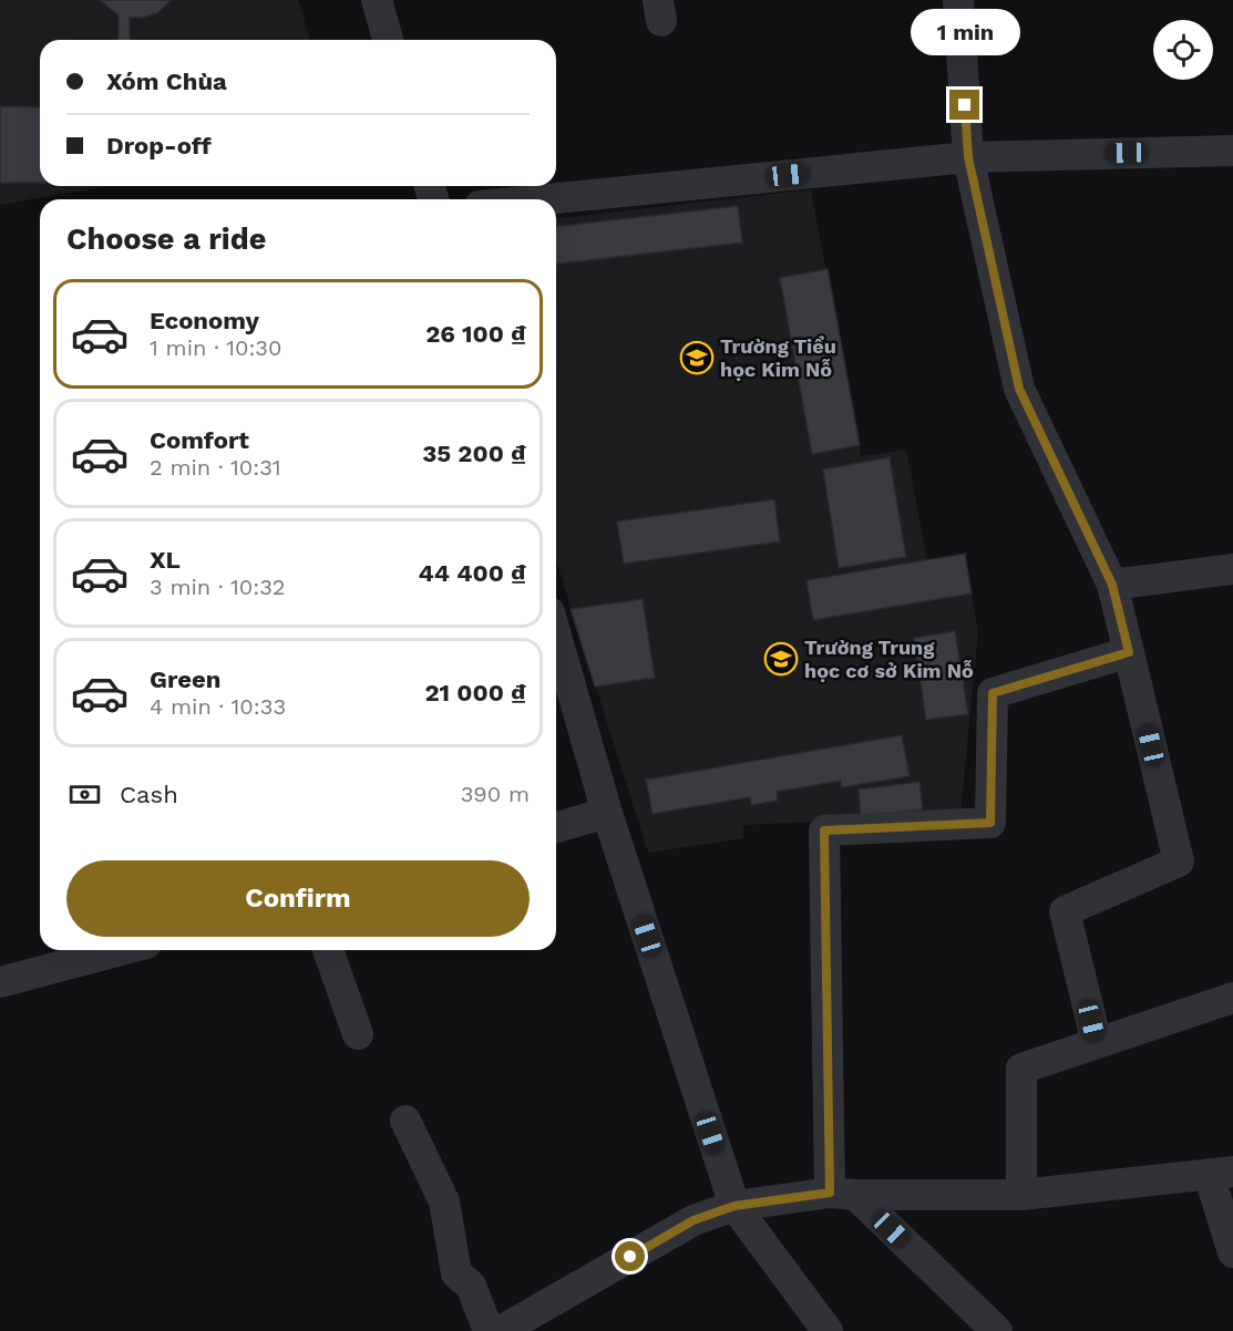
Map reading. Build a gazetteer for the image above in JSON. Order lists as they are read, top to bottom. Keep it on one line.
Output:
{"places":{"school or university":["Trường Tiểu học Kim Nỗ","Trường Trung học cơ sở Kim Nỗ"]},"page":{"bubble":"1 min","banner":["Xóm Chùa","Drop-off"],"heading":"Choose a ride","list":[{"name":"Economy","note":"1 min · 10:30","value":"26 100 ₫"},{"name":"Comfort","note":"2 min · 10:31","value":"35 200 ₫"},{"name":"XL","note":"3 min · 10:32","value":"44 400 ₫"},{"name":"Green","note":"4 min · 10:33","value":"21 000 ₫"}],"pay":["Cash","390 m"],"buttons":"Confirm"}}
